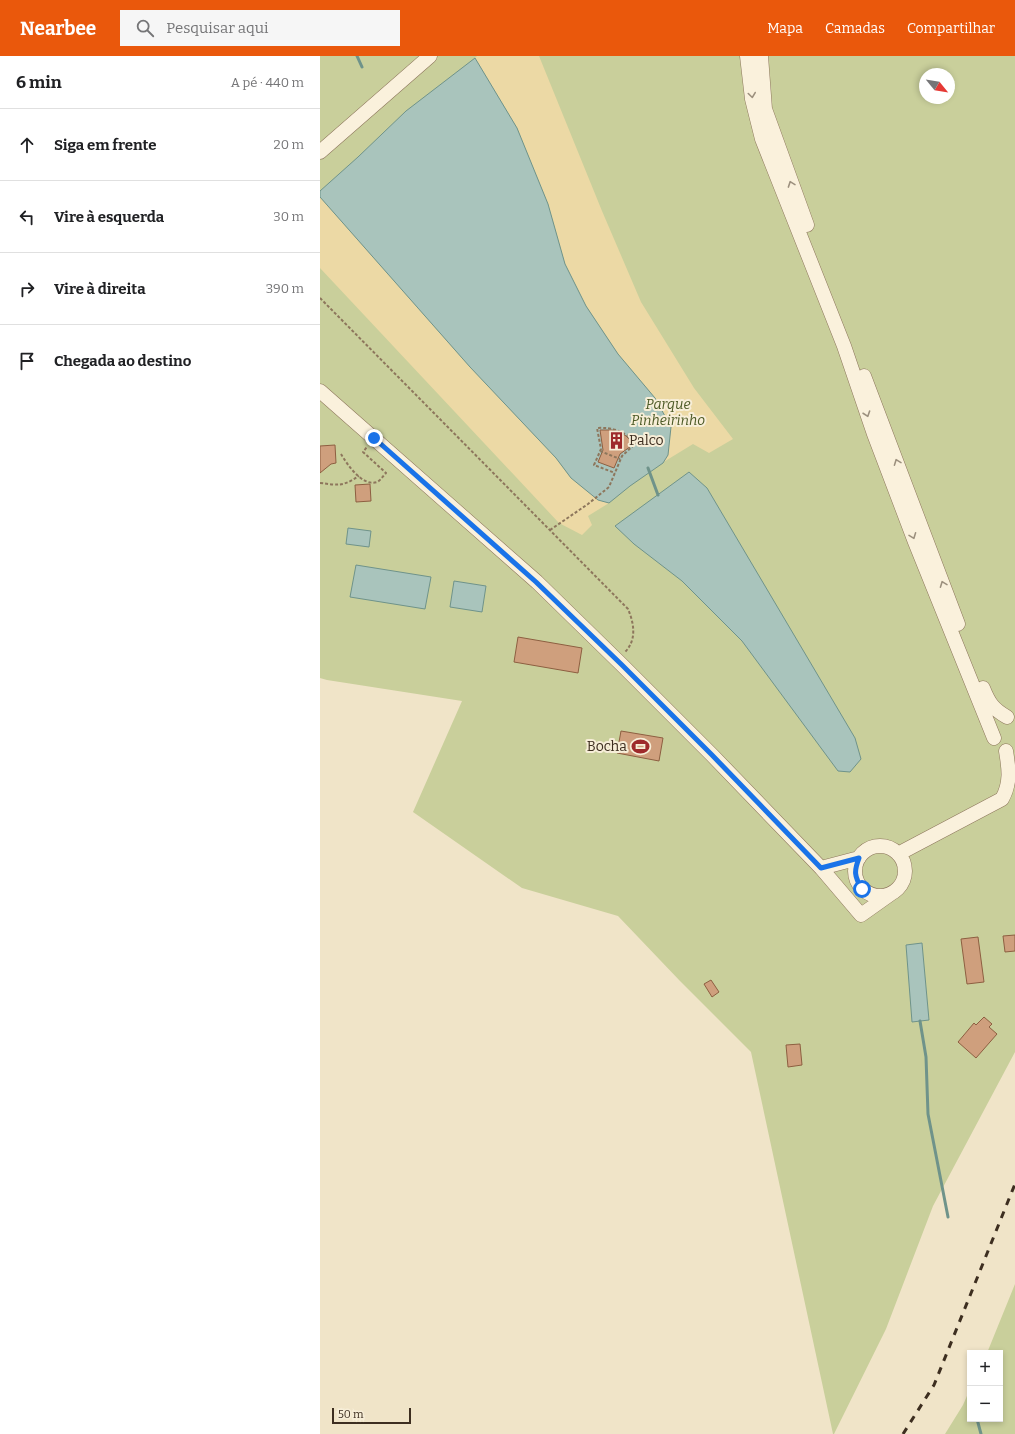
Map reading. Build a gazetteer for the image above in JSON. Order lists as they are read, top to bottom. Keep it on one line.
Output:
{"parks":["Parque Pinheirinho"],"places":{"building":["Palco"],"sports":["Bocha"]},"scale_bar":"50 m","north":"bottom right","page":{"header":"Nearbee","search":"Pesquisar aqui","nav":["Mapa","Camadas","Compartilhar"],"heading":["6 min","A pé · 440 m"],"list":[["Siga em frente","20 m"],["Vire à esquerda","30 m"],["Vire à direita","390 m"],"Chegada ao destino"],"map_buttons":["+","−"],"scale":"50 m"}}
